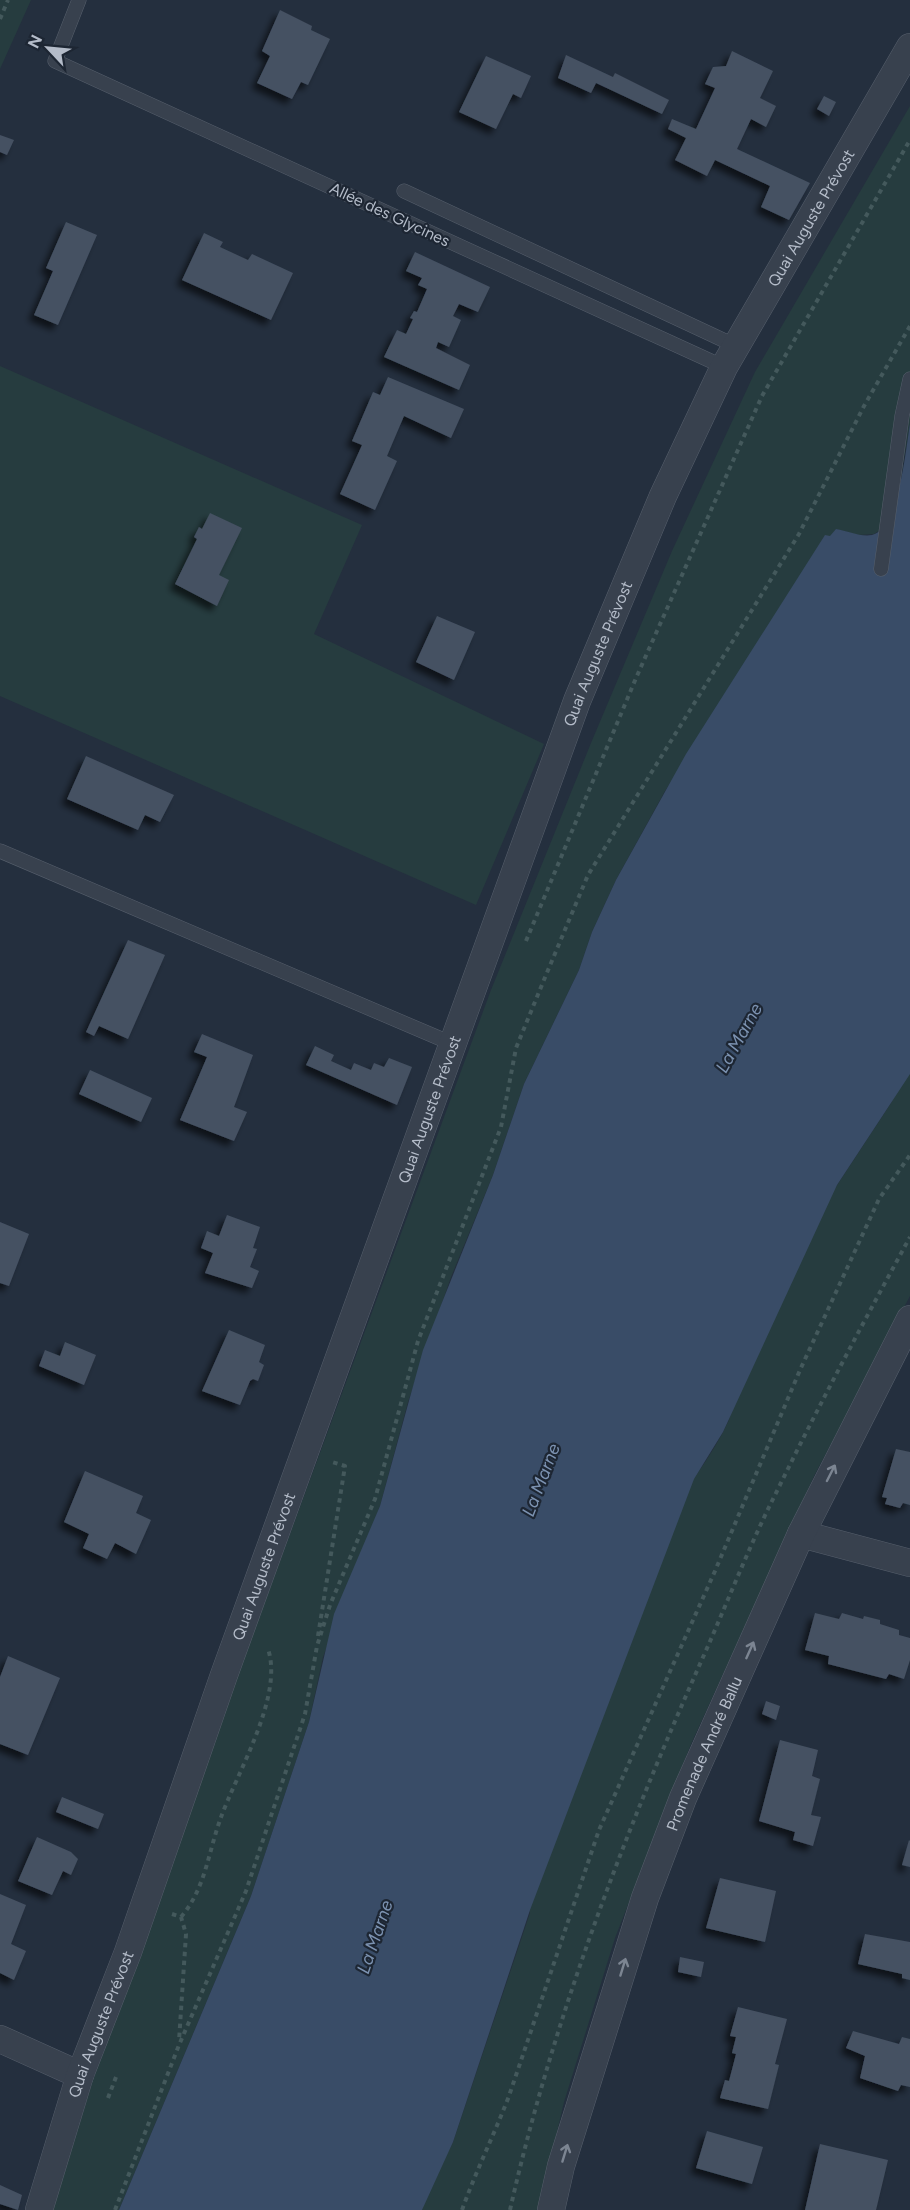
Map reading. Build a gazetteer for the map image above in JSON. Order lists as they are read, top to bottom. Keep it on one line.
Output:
{"streets":{"street":["Quai Auguste Prévost","Promenade André Ballu"],"lane":["Allée des Glycines"]},"crossings":[["Allée des Glycines","Quai Auguste Prévost"]],"one_way":["Promenade André Ballu"],"water":["La Marne"],"north":"top left"}
